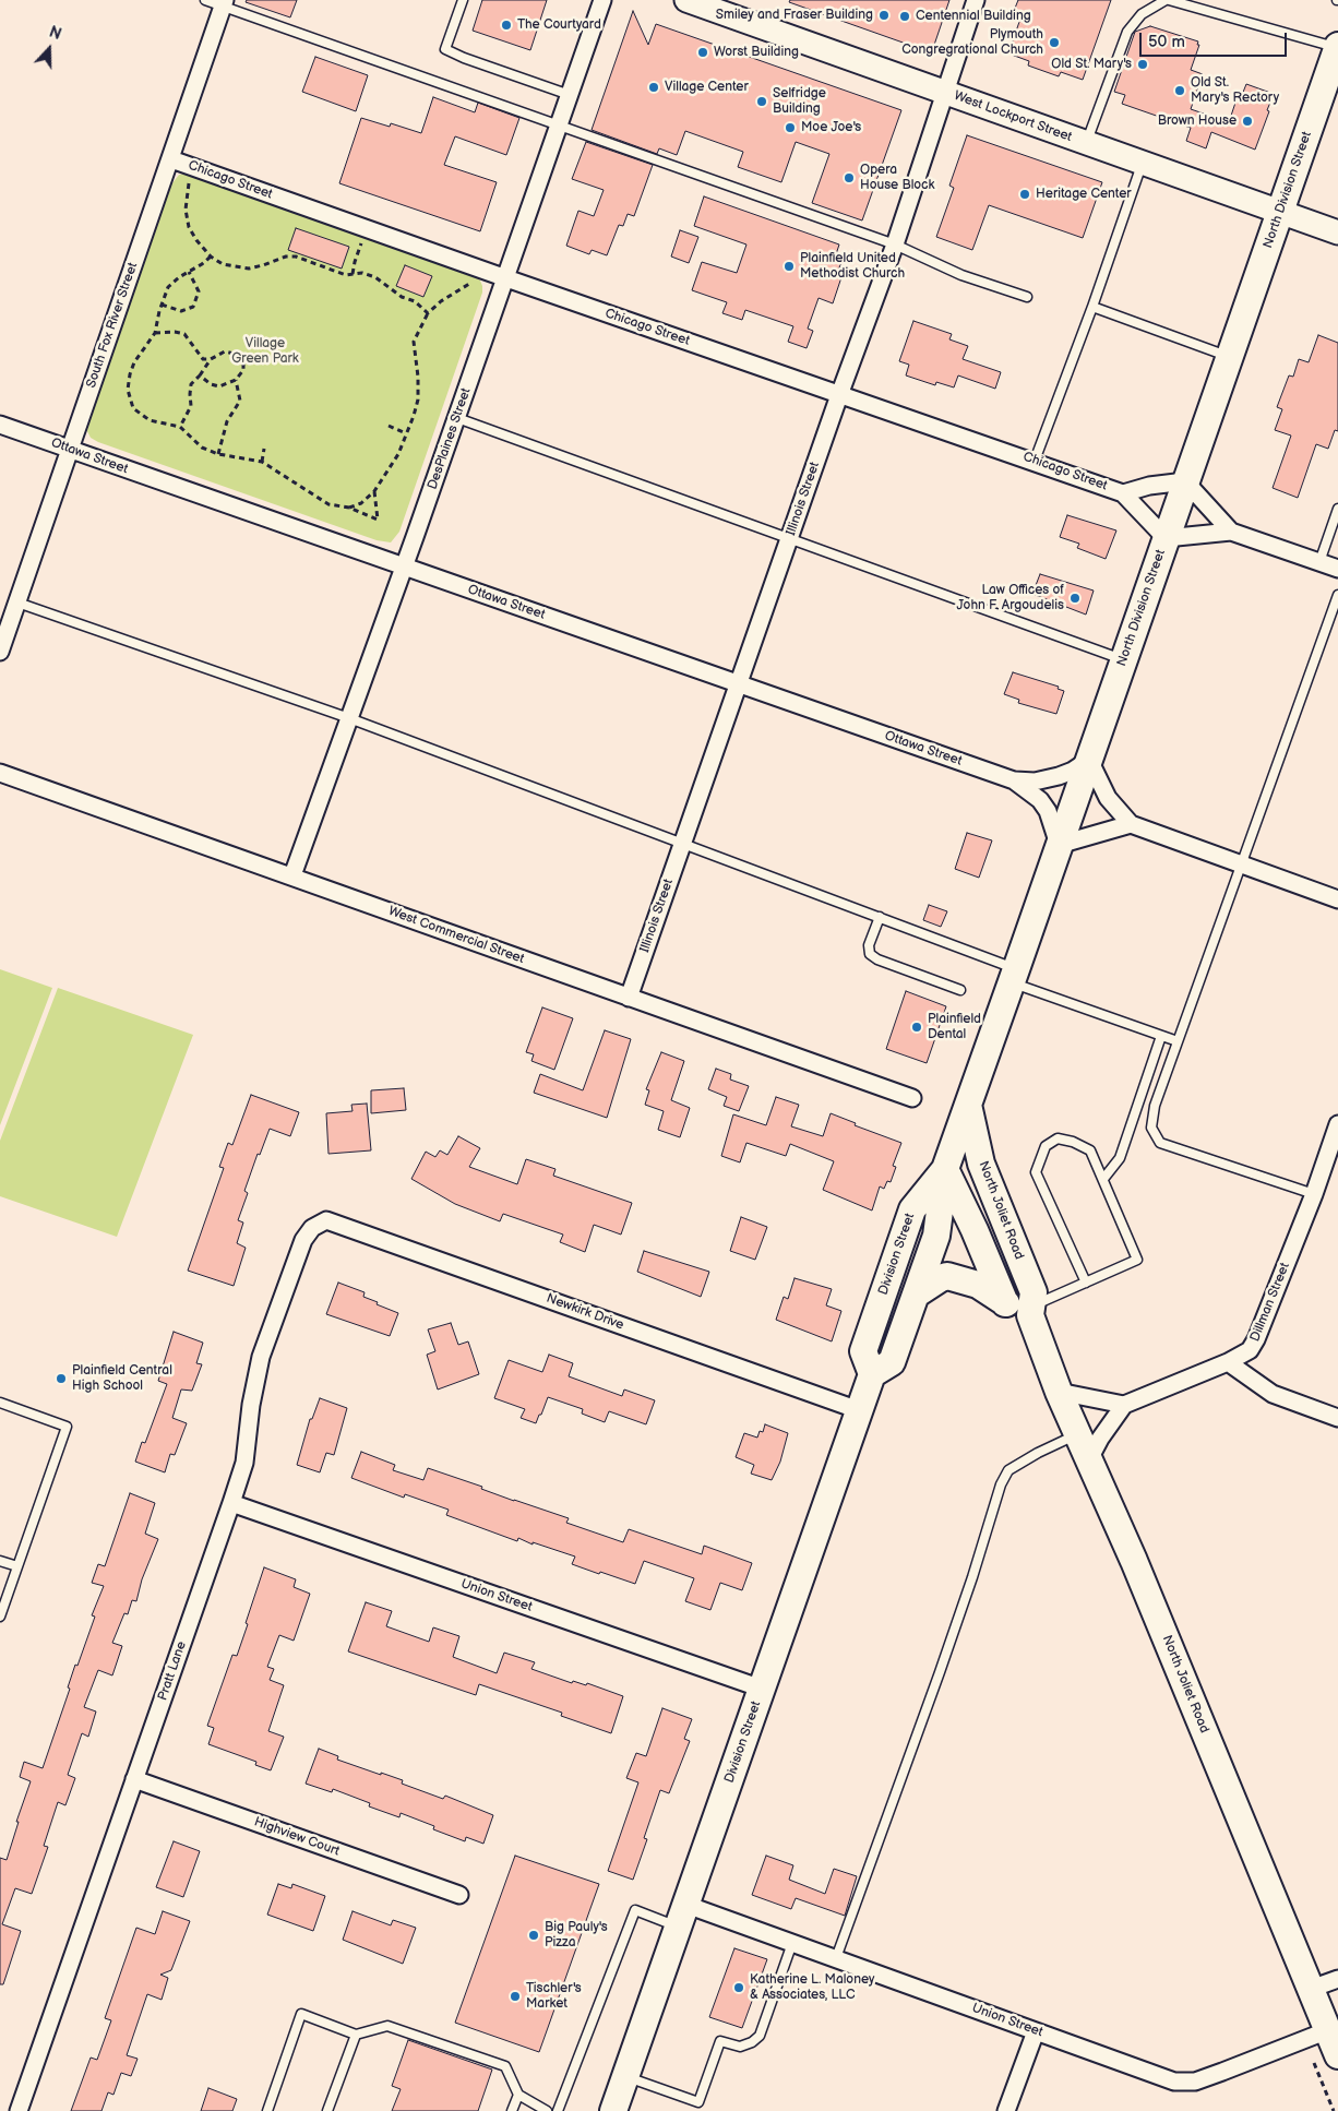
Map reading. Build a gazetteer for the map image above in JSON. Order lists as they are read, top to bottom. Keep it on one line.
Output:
{"streets":{"main road":["West Lockport Street","North Division Street","North Joliet Road","Division Street"],"street":["Chicago Street","South Fox River Street","DesPlaines Street","Ottawa Street","Illinois Street","West Commercial Street","Dillman Street","Newkirk Drive","Union Street","Pratt Lane","Highview Court"]},"crossings":[["West Lockport Street","North Division Street"],["West Lockport Street","Illinois Street"],["Chicago Street","North Division Street"],["Chicago Street","South Fox River Street"],["Chicago Street","DesPlaines Street"],["Chicago Street","Illinois Street"],["North Division Street","Ottawa Street"],["North Division Street","North Joliet Road"],["North Division Street","Division Street"],["South Fox River Street","Ottawa Street"],["DesPlaines Street","Ottawa Street"],["DesPlaines Street","West Commercial Street"],["Ottawa Street","Illinois Street"],["Illinois Street","West Commercial Street"],["North Joliet Road","Union Street"],["Division Street","Newkirk Drive"],["Division Street","Union Street"],["Newkirk Drive","Pratt Lane"],["Union Street","Pratt Lane"],["Pratt Lane","Highview Court"]],"parks":["Village Green Park"],"places":["Smiley and Fraser Building","Centennial Building","The Courtyard","Plymouth Congregrational Church","Worst Building","Old St. Mary's","Village Center","Old St. Mary's Rectory","Selfridge Building","Brown House","Moe Joe's","Opera House Block","Heritage Center","Plainfield United Methodist Church","Law Offices of John F. Argoudelis","Plainfield Dental","Plainfield Central High School","Big Pauly's Pizza","Katherine L. Maloney & Associates, LLC","Tischler's Market"],"scale_bar":"50 m","north":"top"}
